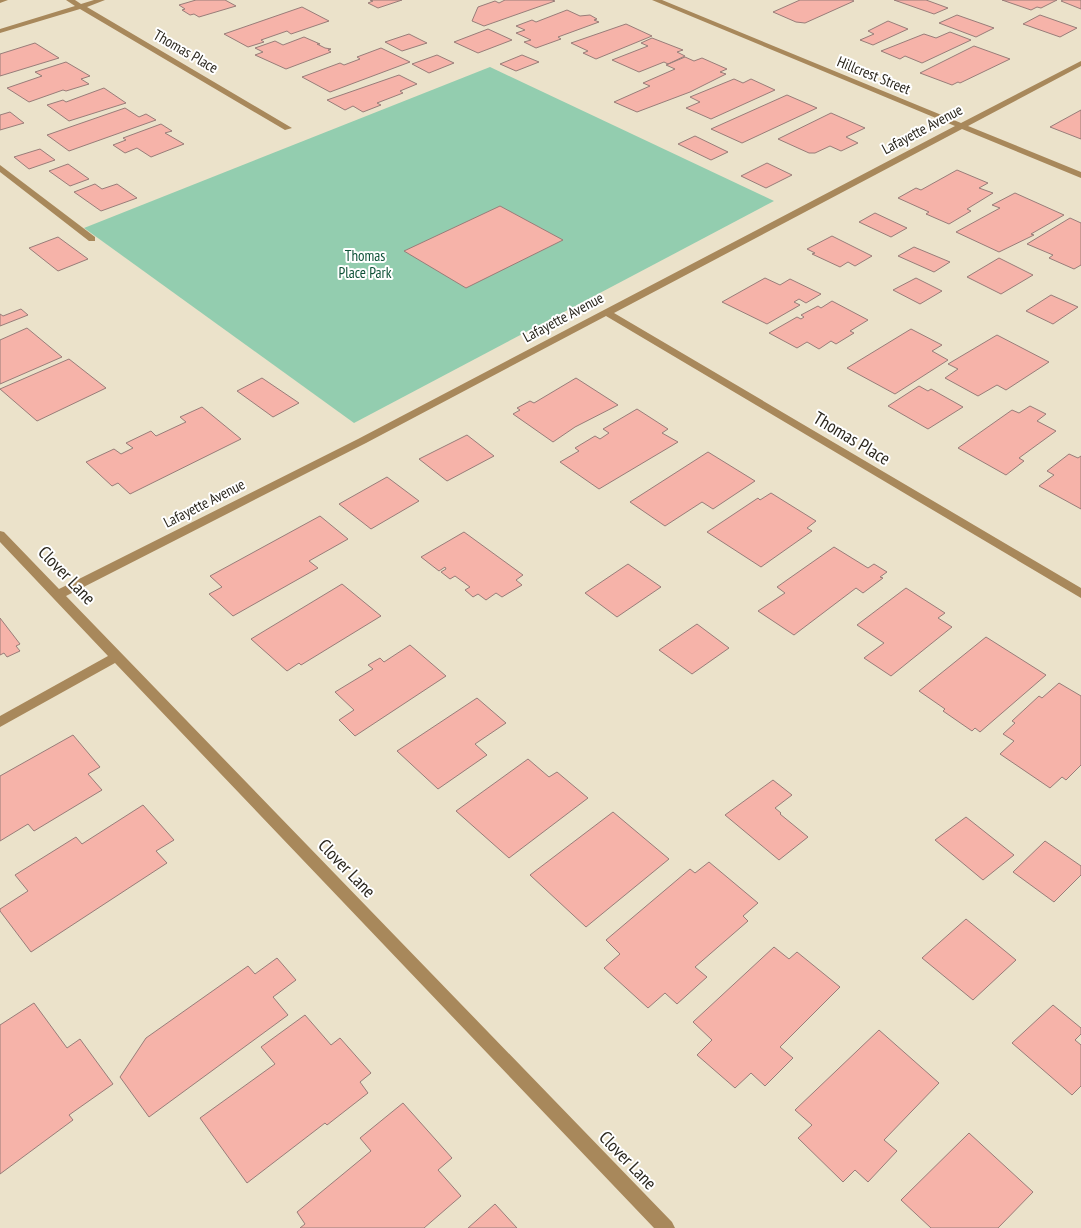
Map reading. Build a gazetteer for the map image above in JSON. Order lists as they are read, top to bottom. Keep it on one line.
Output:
{"streets":{"street":["Thomas Place","Hillcrest Street","Lafayette Avenue","Clover Lane"]},"crossings":[["Thomas Place","Lafayette Avenue"],["Hillcrest Street","Lafayette Avenue"],["Lafayette Avenue","Clover Lane"]],"parks":["Thomas Place Park"]}
